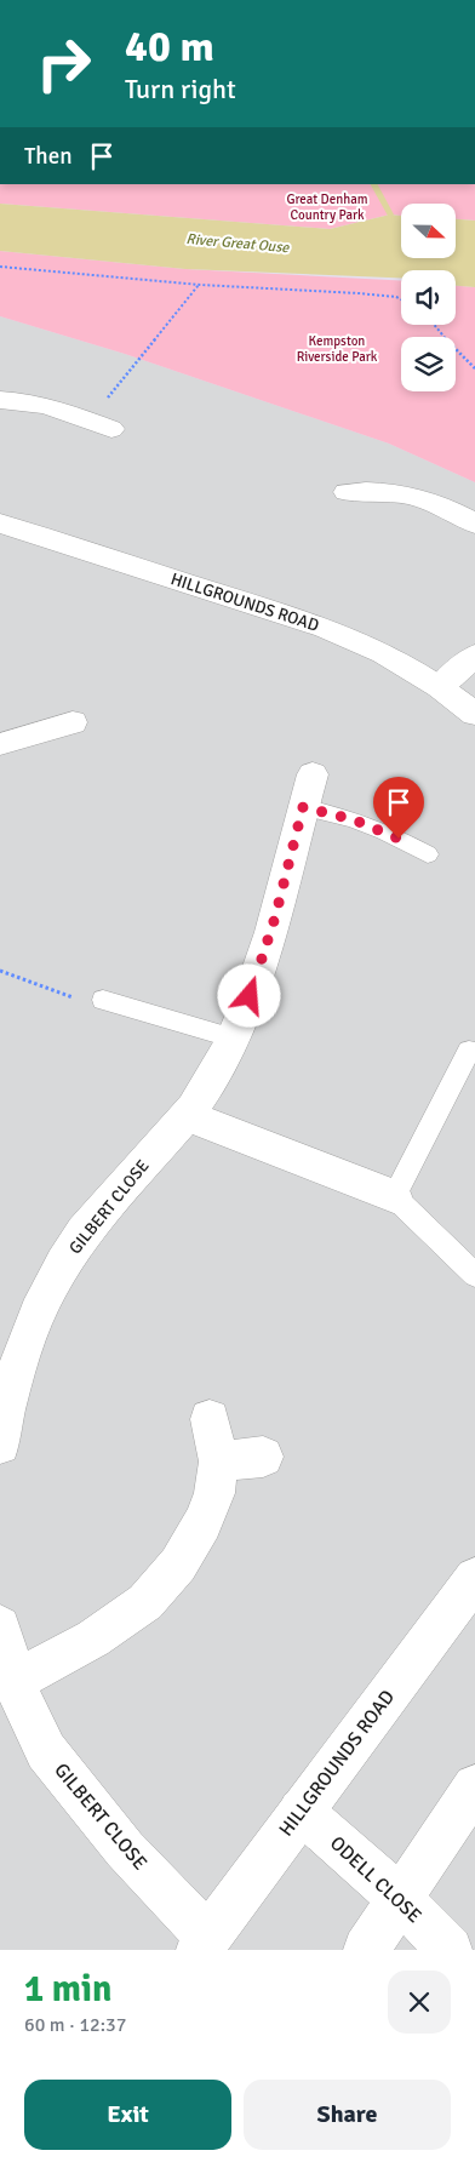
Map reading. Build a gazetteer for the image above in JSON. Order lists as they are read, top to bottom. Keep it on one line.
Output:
{"streets":{"street":["HILLGROUNDS ROAD","GILBERT CLOSE","ODELL CLOSE"]},"crossings":[["HILLGROUNDS ROAD","GILBERT CLOSE"],["HILLGROUNDS ROAD","ODELL CLOSE"]],"water":["River Great Ouse"],"parks":["Great Denham Country Park","Kempston Riverside Park"],"north":"right","page":{"turn":["40 m","Turn right"],"then":"Then","heading":["1 min","60 m · 12:37"],"buttons":["Exit","Share"]}}
